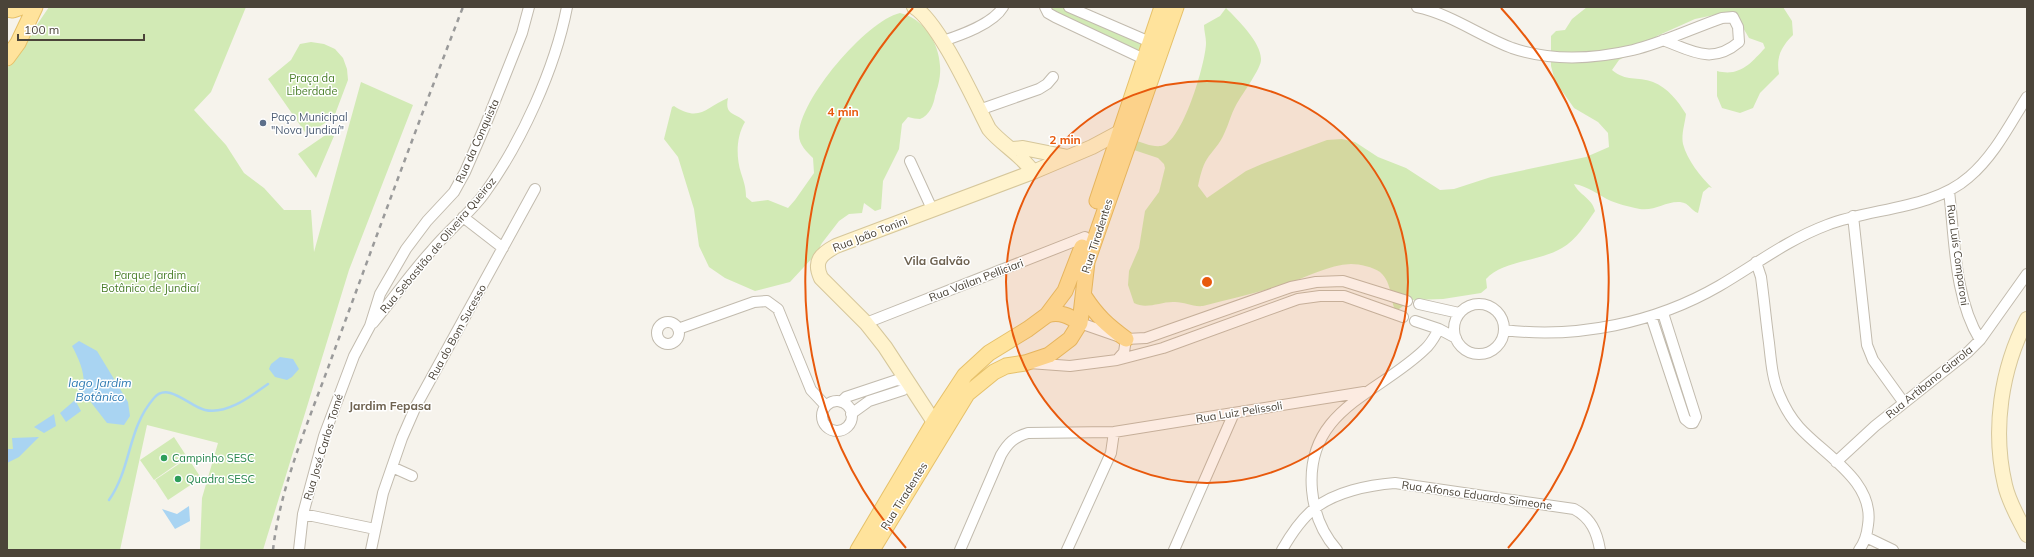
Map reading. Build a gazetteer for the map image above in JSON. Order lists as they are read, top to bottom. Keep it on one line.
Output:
{"streets":{"main road":["Rua Tiradentes"],"street":["Rua da Conquista","Rua João Tonini","Rua Sebastião de Oliveira Queiroz","Rua Luís Comparoni","Rua Vailan Pelliciari","Rua do Bom Sucesso","Rua Artibano Giarola","Rua Luiz Pelissoli","Rua José Carlos Tomé","Rua Afonso Eduardo Simeone"]},"crossings":[["Rua da Conquista","Rua Sebastião de Oliveira Queiroz"],["Rua da Conquista","Rua José Carlos Tomé"],["Rua João Tonini","Rua Tiradentes"],["Rua João Tonini","Rua Vailan Pelliciari"],["Rua Tiradentes","Rua Vailan Pelliciari"],["Rua Sebastião de Oliveira Queiroz","Rua José Carlos Tomé"],["Rua Luís Comparoni","Rua Artibano Giarola"]],"districts":["Vila Galvão","Jardim Fepasa"],"water":["lago Jardim Botânico"],"parks":["Praça da Liberdade","Parque Jardim Botânico de Jundiaí"],"places":["Paço Municipal \"Nova Jundiaí\"","Campinho SESC","Quadra SESC"],"scale_bar":"100 m","rings":["4 min","2 min"]}
